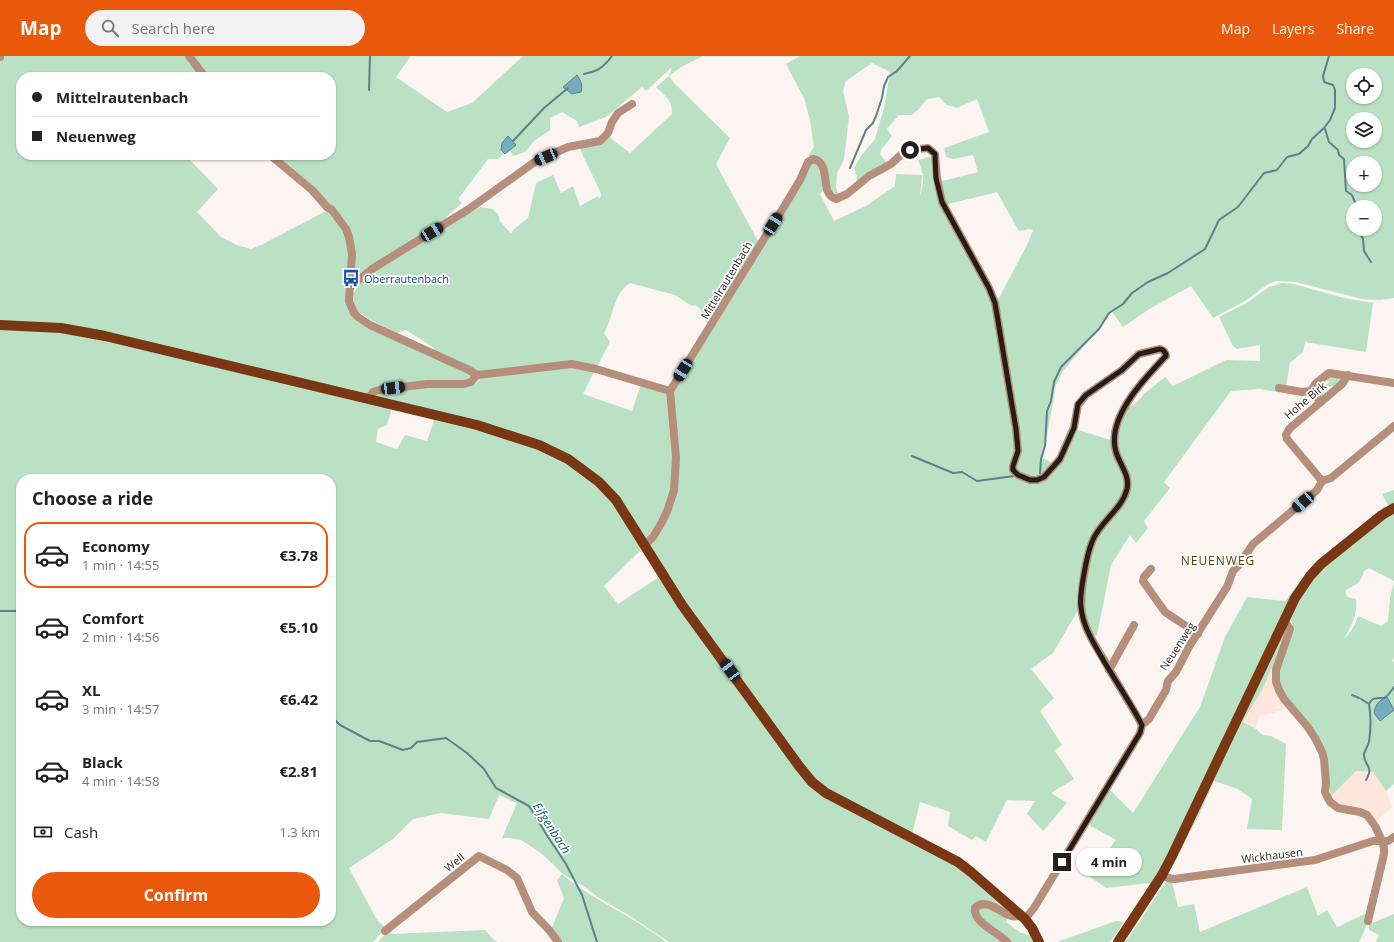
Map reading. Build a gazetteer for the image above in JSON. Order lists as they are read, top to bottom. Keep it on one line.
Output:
{"streets":{"street":["Mittelrautenbach","Hohe Birk","Neuenweg","Wickhausen","Well"]},"crossings":[["Hohe Birk","Neuenweg"]],"districts":["NEUENWEG"],"water":["Eifgenbach"],"places":{"bus stop":["Oberrautenbach"]},"page":{"header":"Map","search":"Search here","nav":["Map","Layers","Share"],"map_buttons":["+","−"],"banner":["Mittelrautenbach","Neuenweg"],"heading":"Choose a ride","list":[{"name":"Economy","note":"1 min · 14:55","value":"€3.78"},{"name":"Comfort","note":"2 min · 14:56","value":"€5.10"},{"name":"XL","note":"3 min · 14:57","value":"€6.42"},{"name":"Black","note":"4 min · 14:58","value":"€2.81"}],"pay":["Cash","1.3 km"],"bubble":"4 min","buttons":"Confirm"}}
